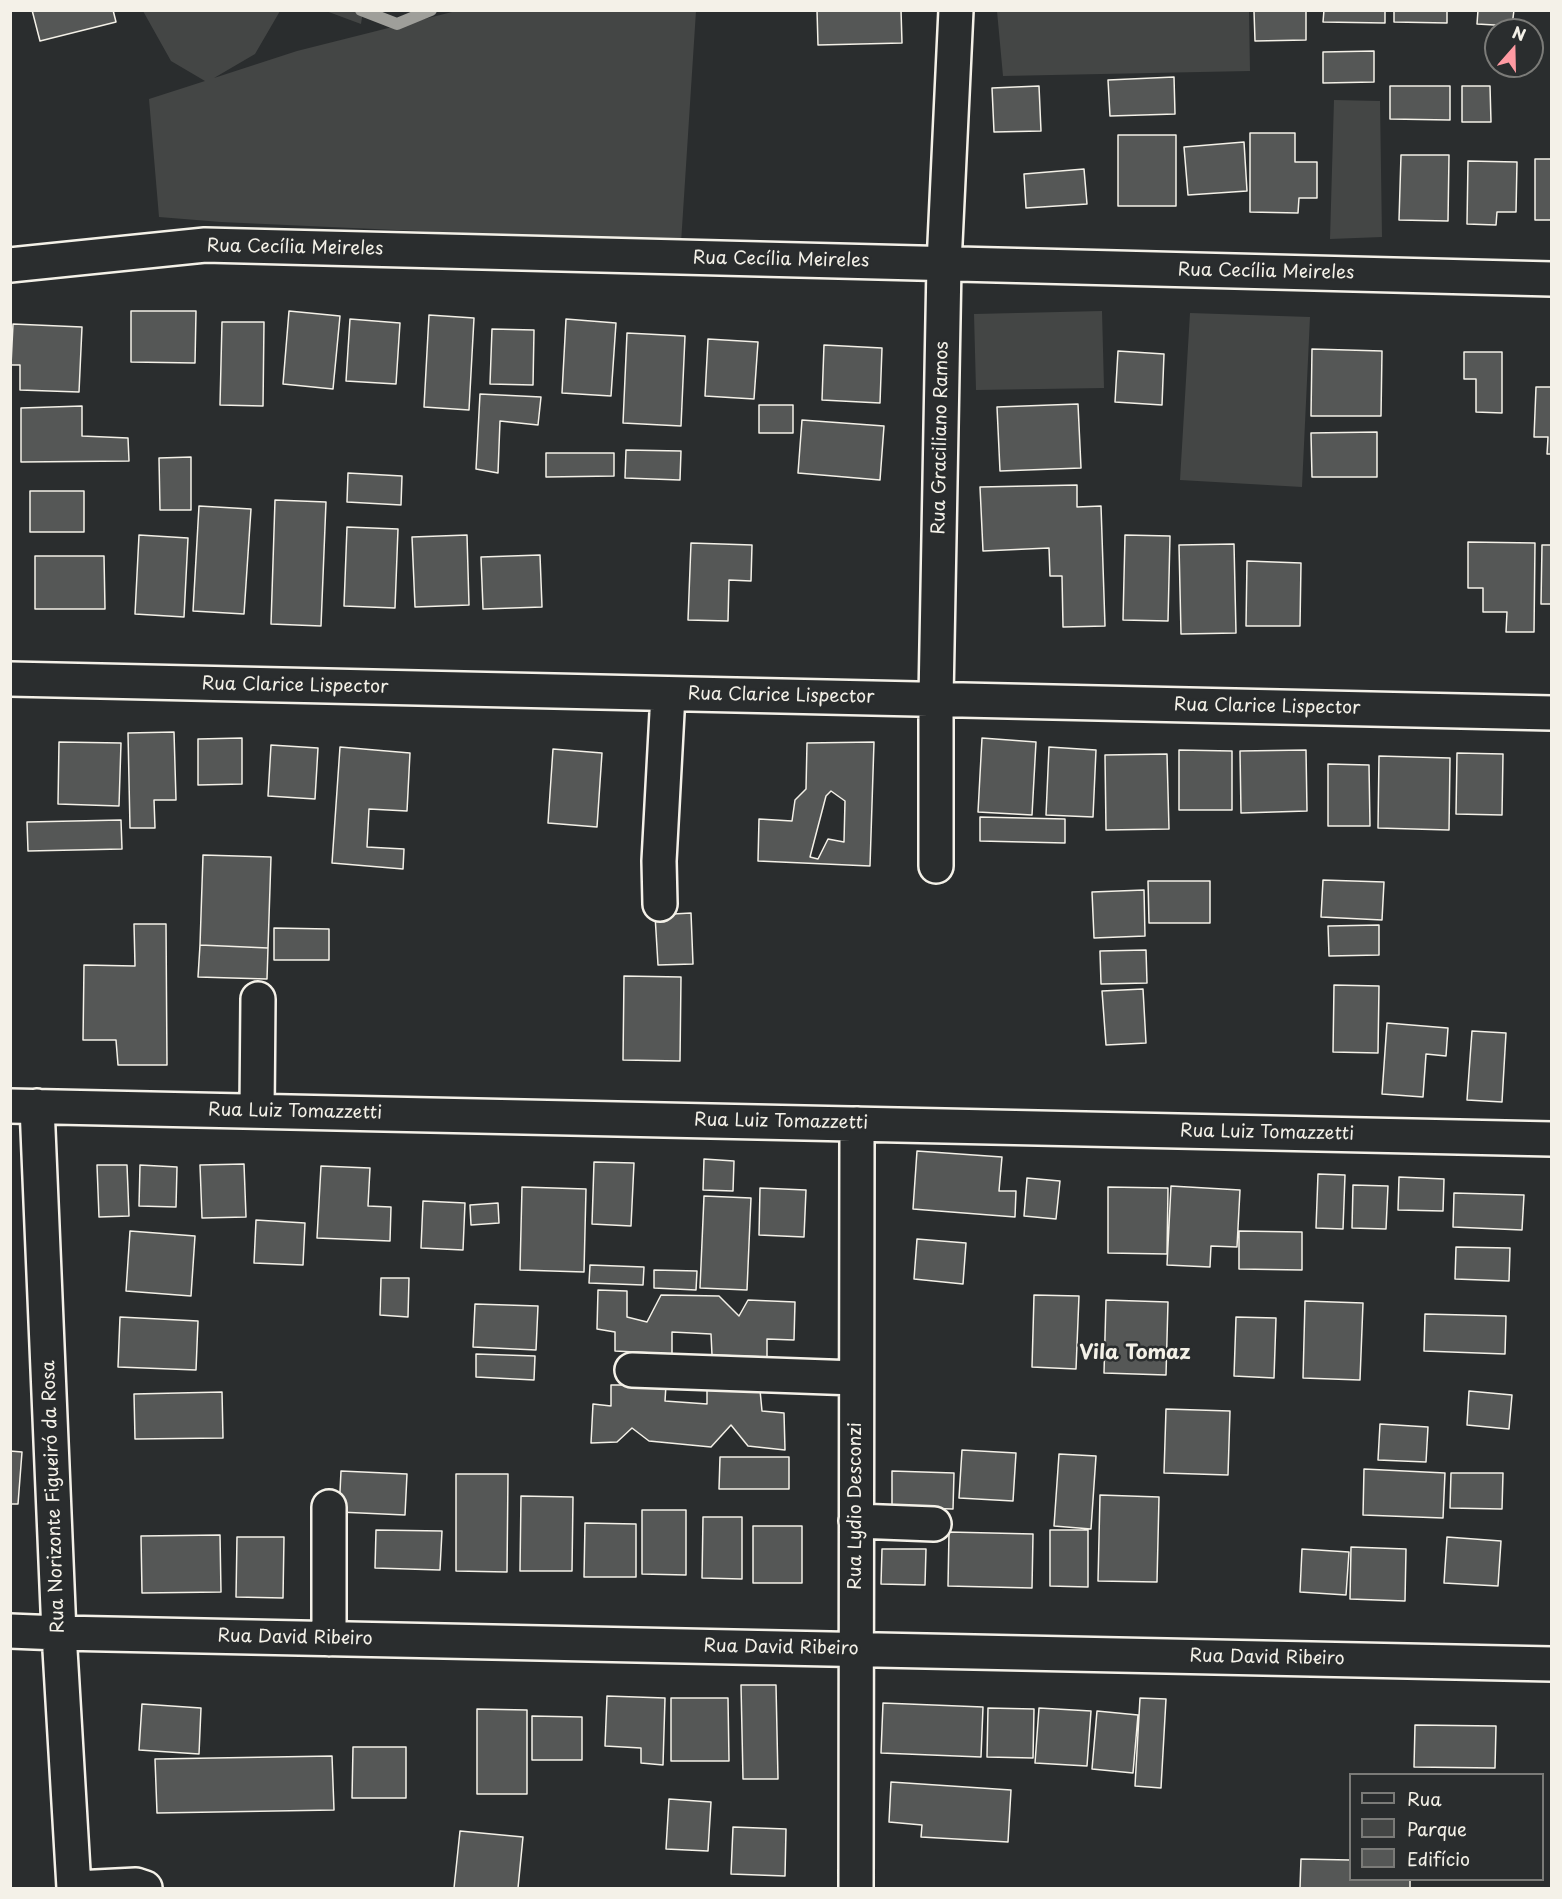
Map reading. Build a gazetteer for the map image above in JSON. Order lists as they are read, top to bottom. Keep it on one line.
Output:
{"streets":{"street":["Rua Cecília Meireles","Rua Graciliano Ramos","Rua Clarice Lispector","Rua Luiz Tomazzetti","Rua Norizonte Figueiró da Rosa","Rua Lydio Desconzi","Rua David Ribeiro"]},"crossings":[["Rua Cecília Meireles","Rua Graciliano Ramos"],["Rua Graciliano Ramos","Rua Clarice Lispector"],["Rua Luiz Tomazzetti","Rua Norizonte Figueiró da Rosa"],["Rua Luiz Tomazzetti","Rua Lydio Desconzi"],["Rua Norizonte Figueiró da Rosa","Rua David Ribeiro"],["Rua Lydio Desconzi","Rua David Ribeiro"]],"districts":["Vila Tomaz"],"legend":["Rua","Parque","Edifício"],"north":"top"}
